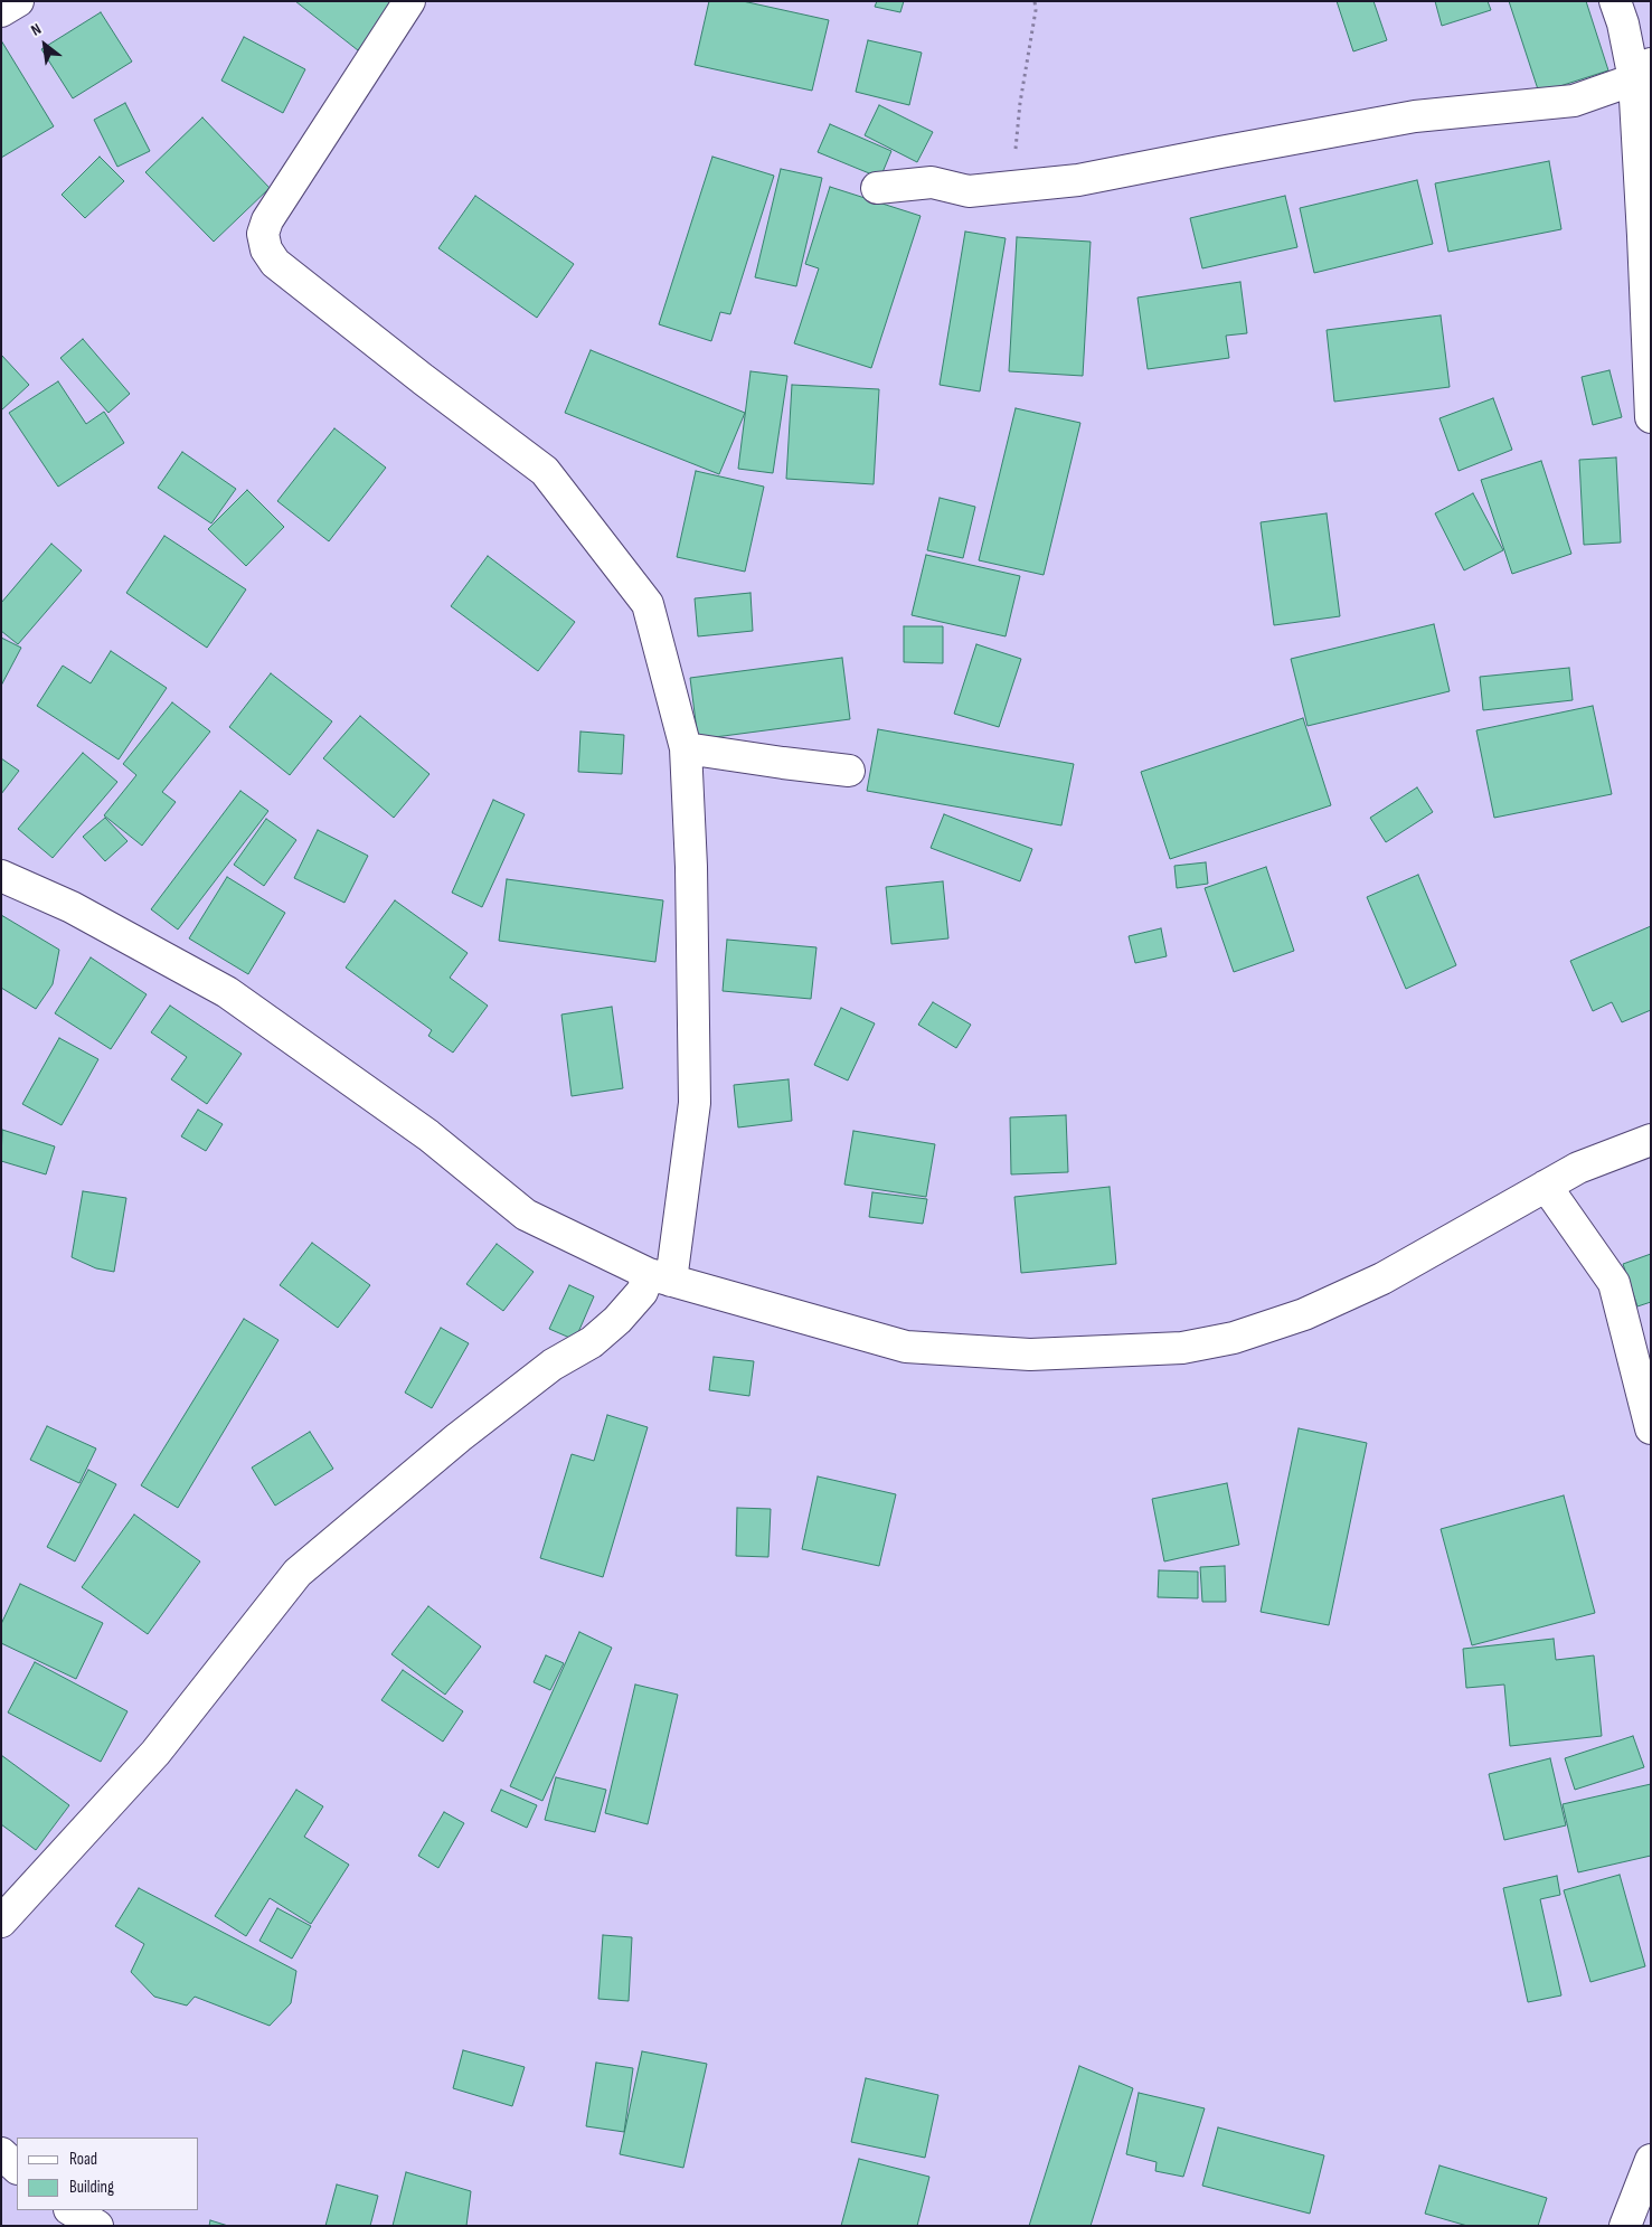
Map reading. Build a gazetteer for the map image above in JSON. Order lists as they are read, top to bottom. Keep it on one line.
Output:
{"legend":["Road","Building"],"north":"top left"}
